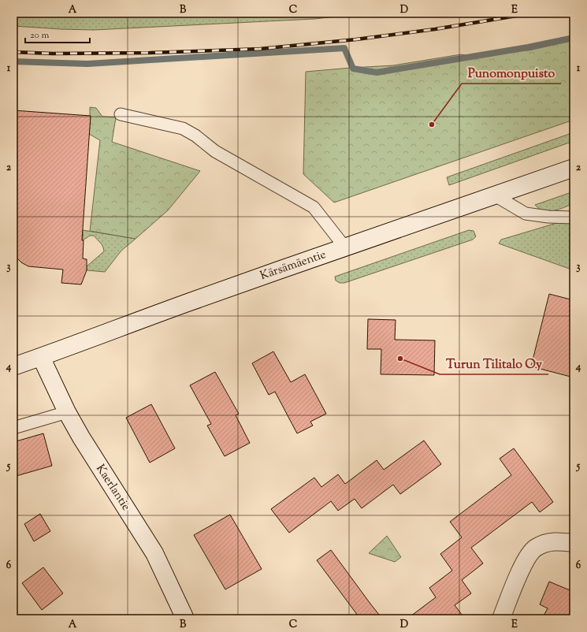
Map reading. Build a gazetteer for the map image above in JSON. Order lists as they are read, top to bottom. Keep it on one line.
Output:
{"streets":{"street":["Kärsämäentie","Kaerlantie"]},"crossings":[["Kärsämäentie","Kaerlantie"]],"places":["Punomonpuisto","Turun Tilitalo Oy"],"scale_bar":"20 m","grid":{"columns":["A","B","C","D","E"],"rows":["1","2","3","4","5","6"]}}
